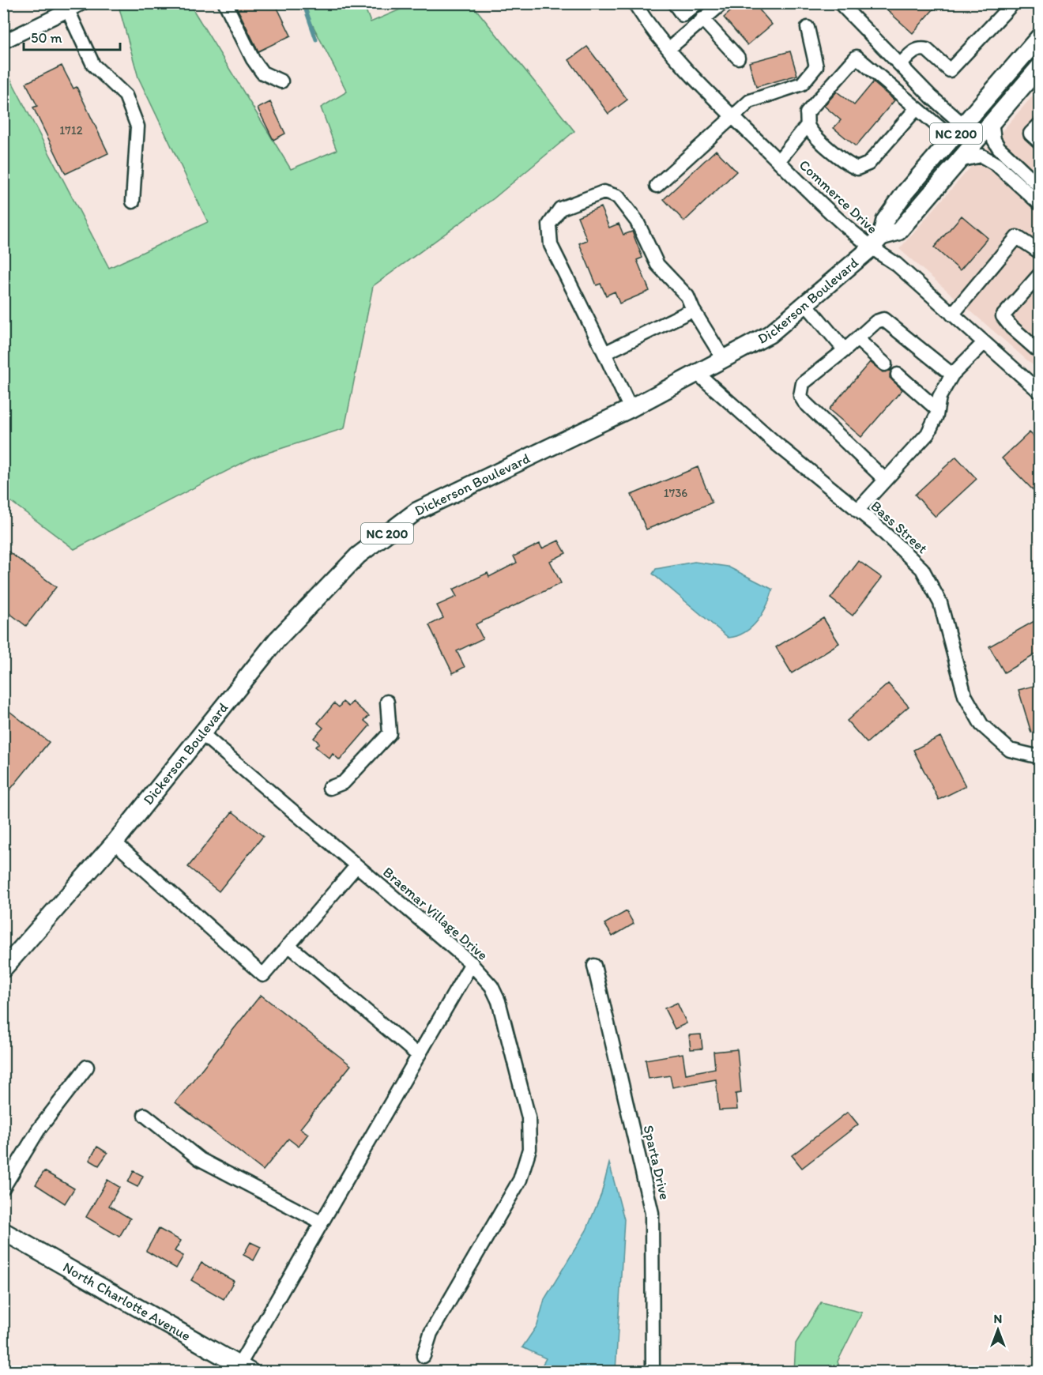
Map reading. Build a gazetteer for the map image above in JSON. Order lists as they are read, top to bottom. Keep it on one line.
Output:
{"streets":{"main road":["NC 200","Dickerson Boulevard","North Charlotte Avenue"],"street":["Commerce Drive","Bass Street","Braemar Village Drive","Sparta Drive"]},"crossings":[["Commerce Drive","Dickerson Boulevard"],["Dickerson Boulevard","Bass Street"],["Dickerson Boulevard","Braemar Village Drive"]],"house_numbers":["1712","1736"],"scale_bar":"50 m","north":"top"}
